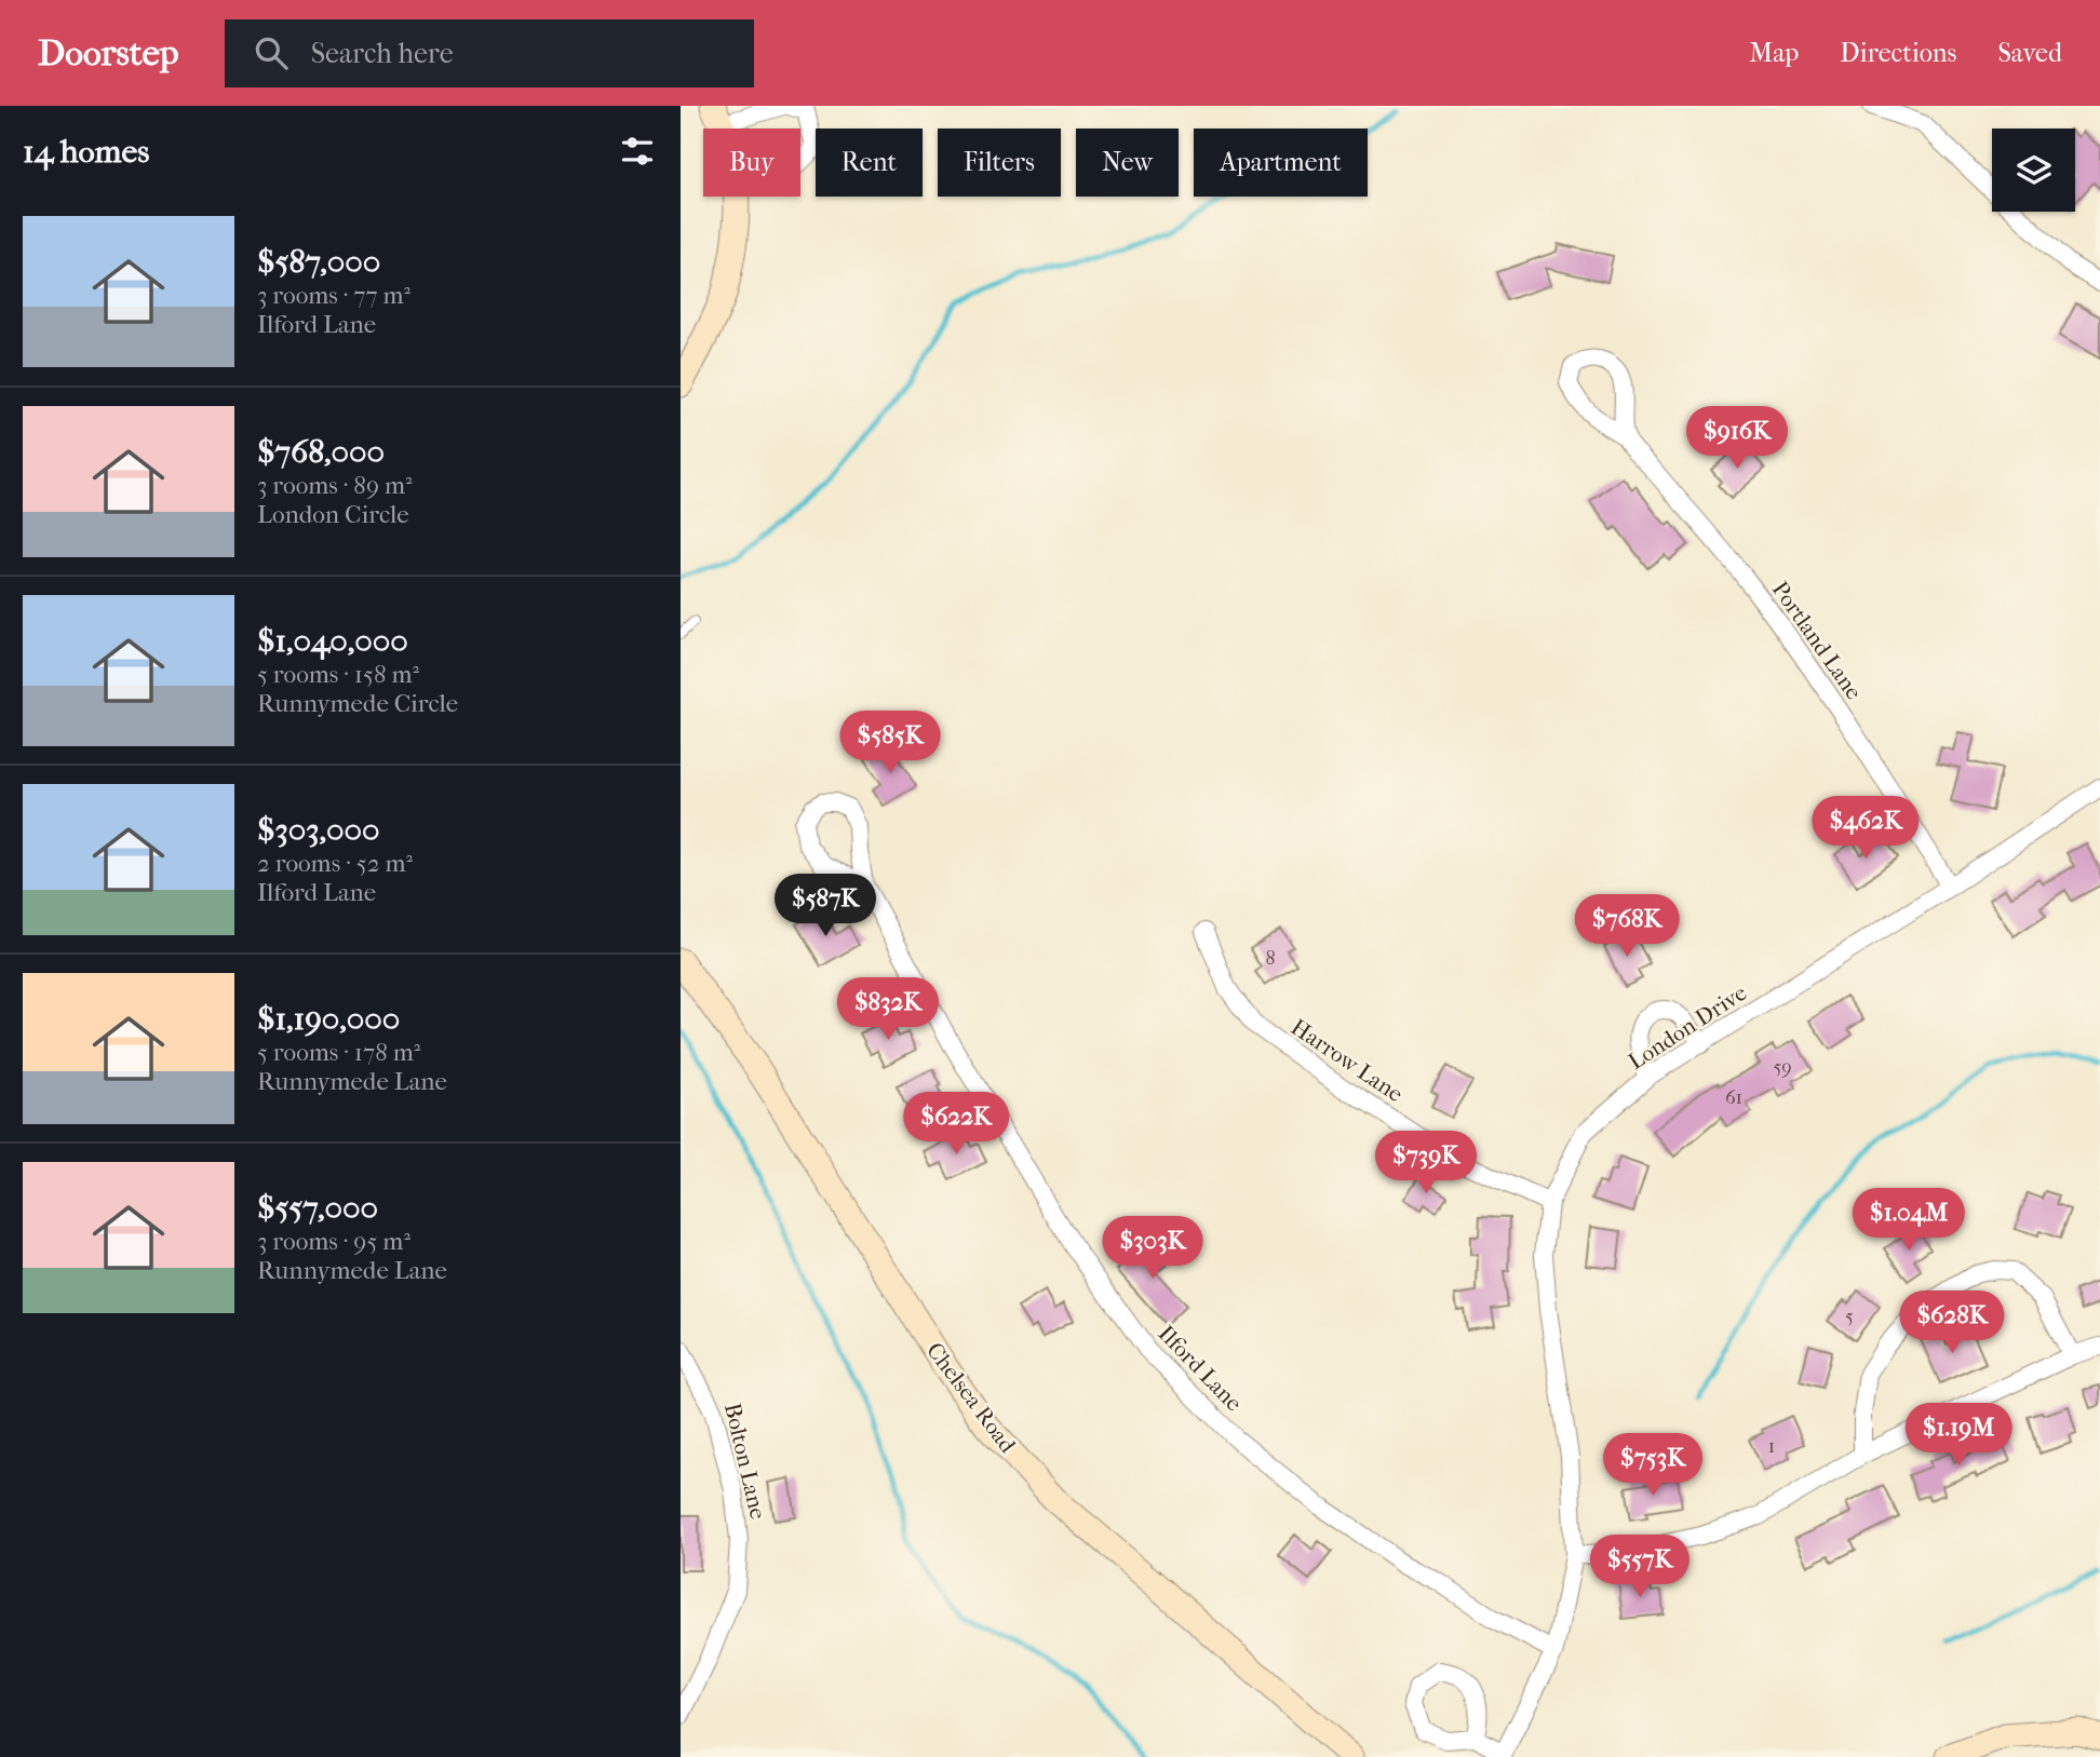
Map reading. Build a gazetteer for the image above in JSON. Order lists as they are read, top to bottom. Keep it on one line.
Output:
{"streets":{"street":["Portland Lane","London Drive","Harrow Lane","Ilford Lane","Chelsea Road","Bolton Lane"]},"crossings":[["Portland Lane","London Drive"],["London Drive","Harrow Lane"],["London Drive","Ilford Lane"]],"house_numbers":["8","59","61","5","1"],"page":{"header":"Doorstep","search":"Search here","nav":["Map","Directions","Saved"],"heading":"14 homes","chip":["Buy","Rent","Filters","New","Apartment"],"list":[{"name":"$587,000","note":"3 rooms · 77 m² · Ilford Lane"},{"name":"$768,000","note":"3 rooms · 89 m² · London Circle"},{"name":"$1,040,000","note":"5 rooms · 158 m² · Runnymede Circle"},{"name":"$303,000","note":"2 rooms · 52 m² · Ilford Lane"},{"name":"$1,190,000","note":"5 rooms · 178 m² · Runnymede Lane"},{"name":"$557,000","note":"3 rooms · 95 m² · Runnymede Lane"}],"price":["$916K","$585K","$462K","$587K","$768K","$832K","$622K","$739K","$1.04M","$303K","$628K","$1.19M","$753K","$557K"]}}
